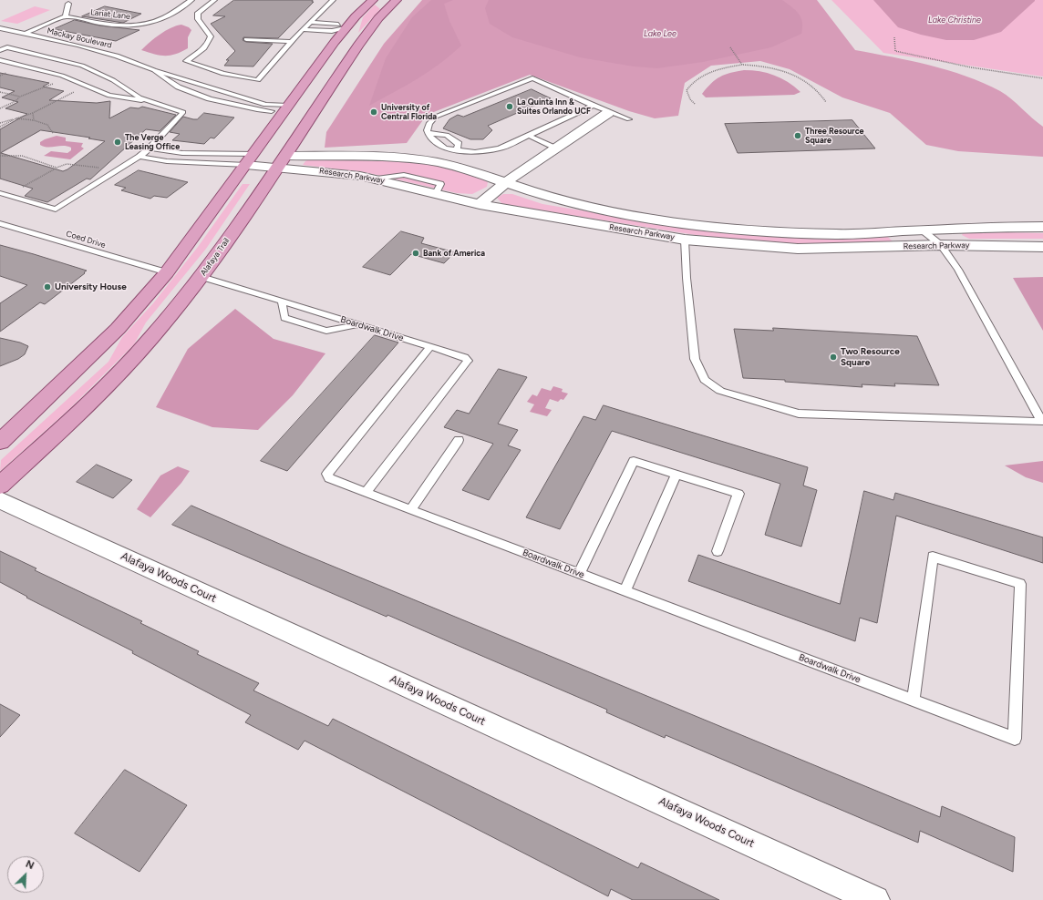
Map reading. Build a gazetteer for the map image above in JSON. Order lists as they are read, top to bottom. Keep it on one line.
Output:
{"streets":{"main road":["Alafaya Trail"],"street":["Research Parkway","Alafaya Woods Court"],"lane":["Lariat Lane","Mackay Boulevard","Coed Drive","Boardwalk Drive"]},"crossings":[["Research Parkway","Alafaya Trail"],["Alafaya Trail","Boardwalk Drive"]],"water":["Lake Christine","Lake Lee"],"places":["La Quinta Inn & Suites Orlando UCF","University of Central Florida","Three Resource Square","The Verge Leasing Office","Bank of America","University House","Two Resource Square"],"north":"top right"}
